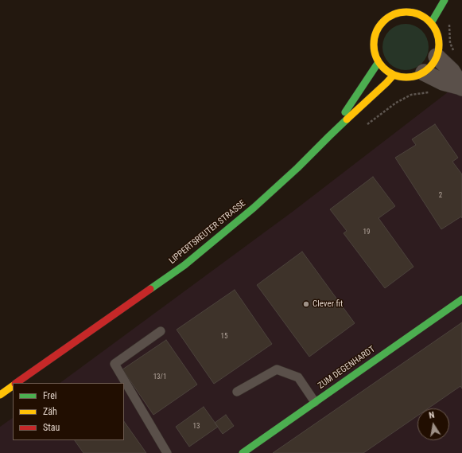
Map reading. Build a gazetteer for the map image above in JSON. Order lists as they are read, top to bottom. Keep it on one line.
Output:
{"streets":{"main road":["LIPPERTSREUTER STRASSE","ZUM DEGENHARDT"]},"places":["Clever fit"],"house_numbers":["2","19","15","13/1","13"],"legend":["Frei","Zäh","Stau"],"north":"top"}
